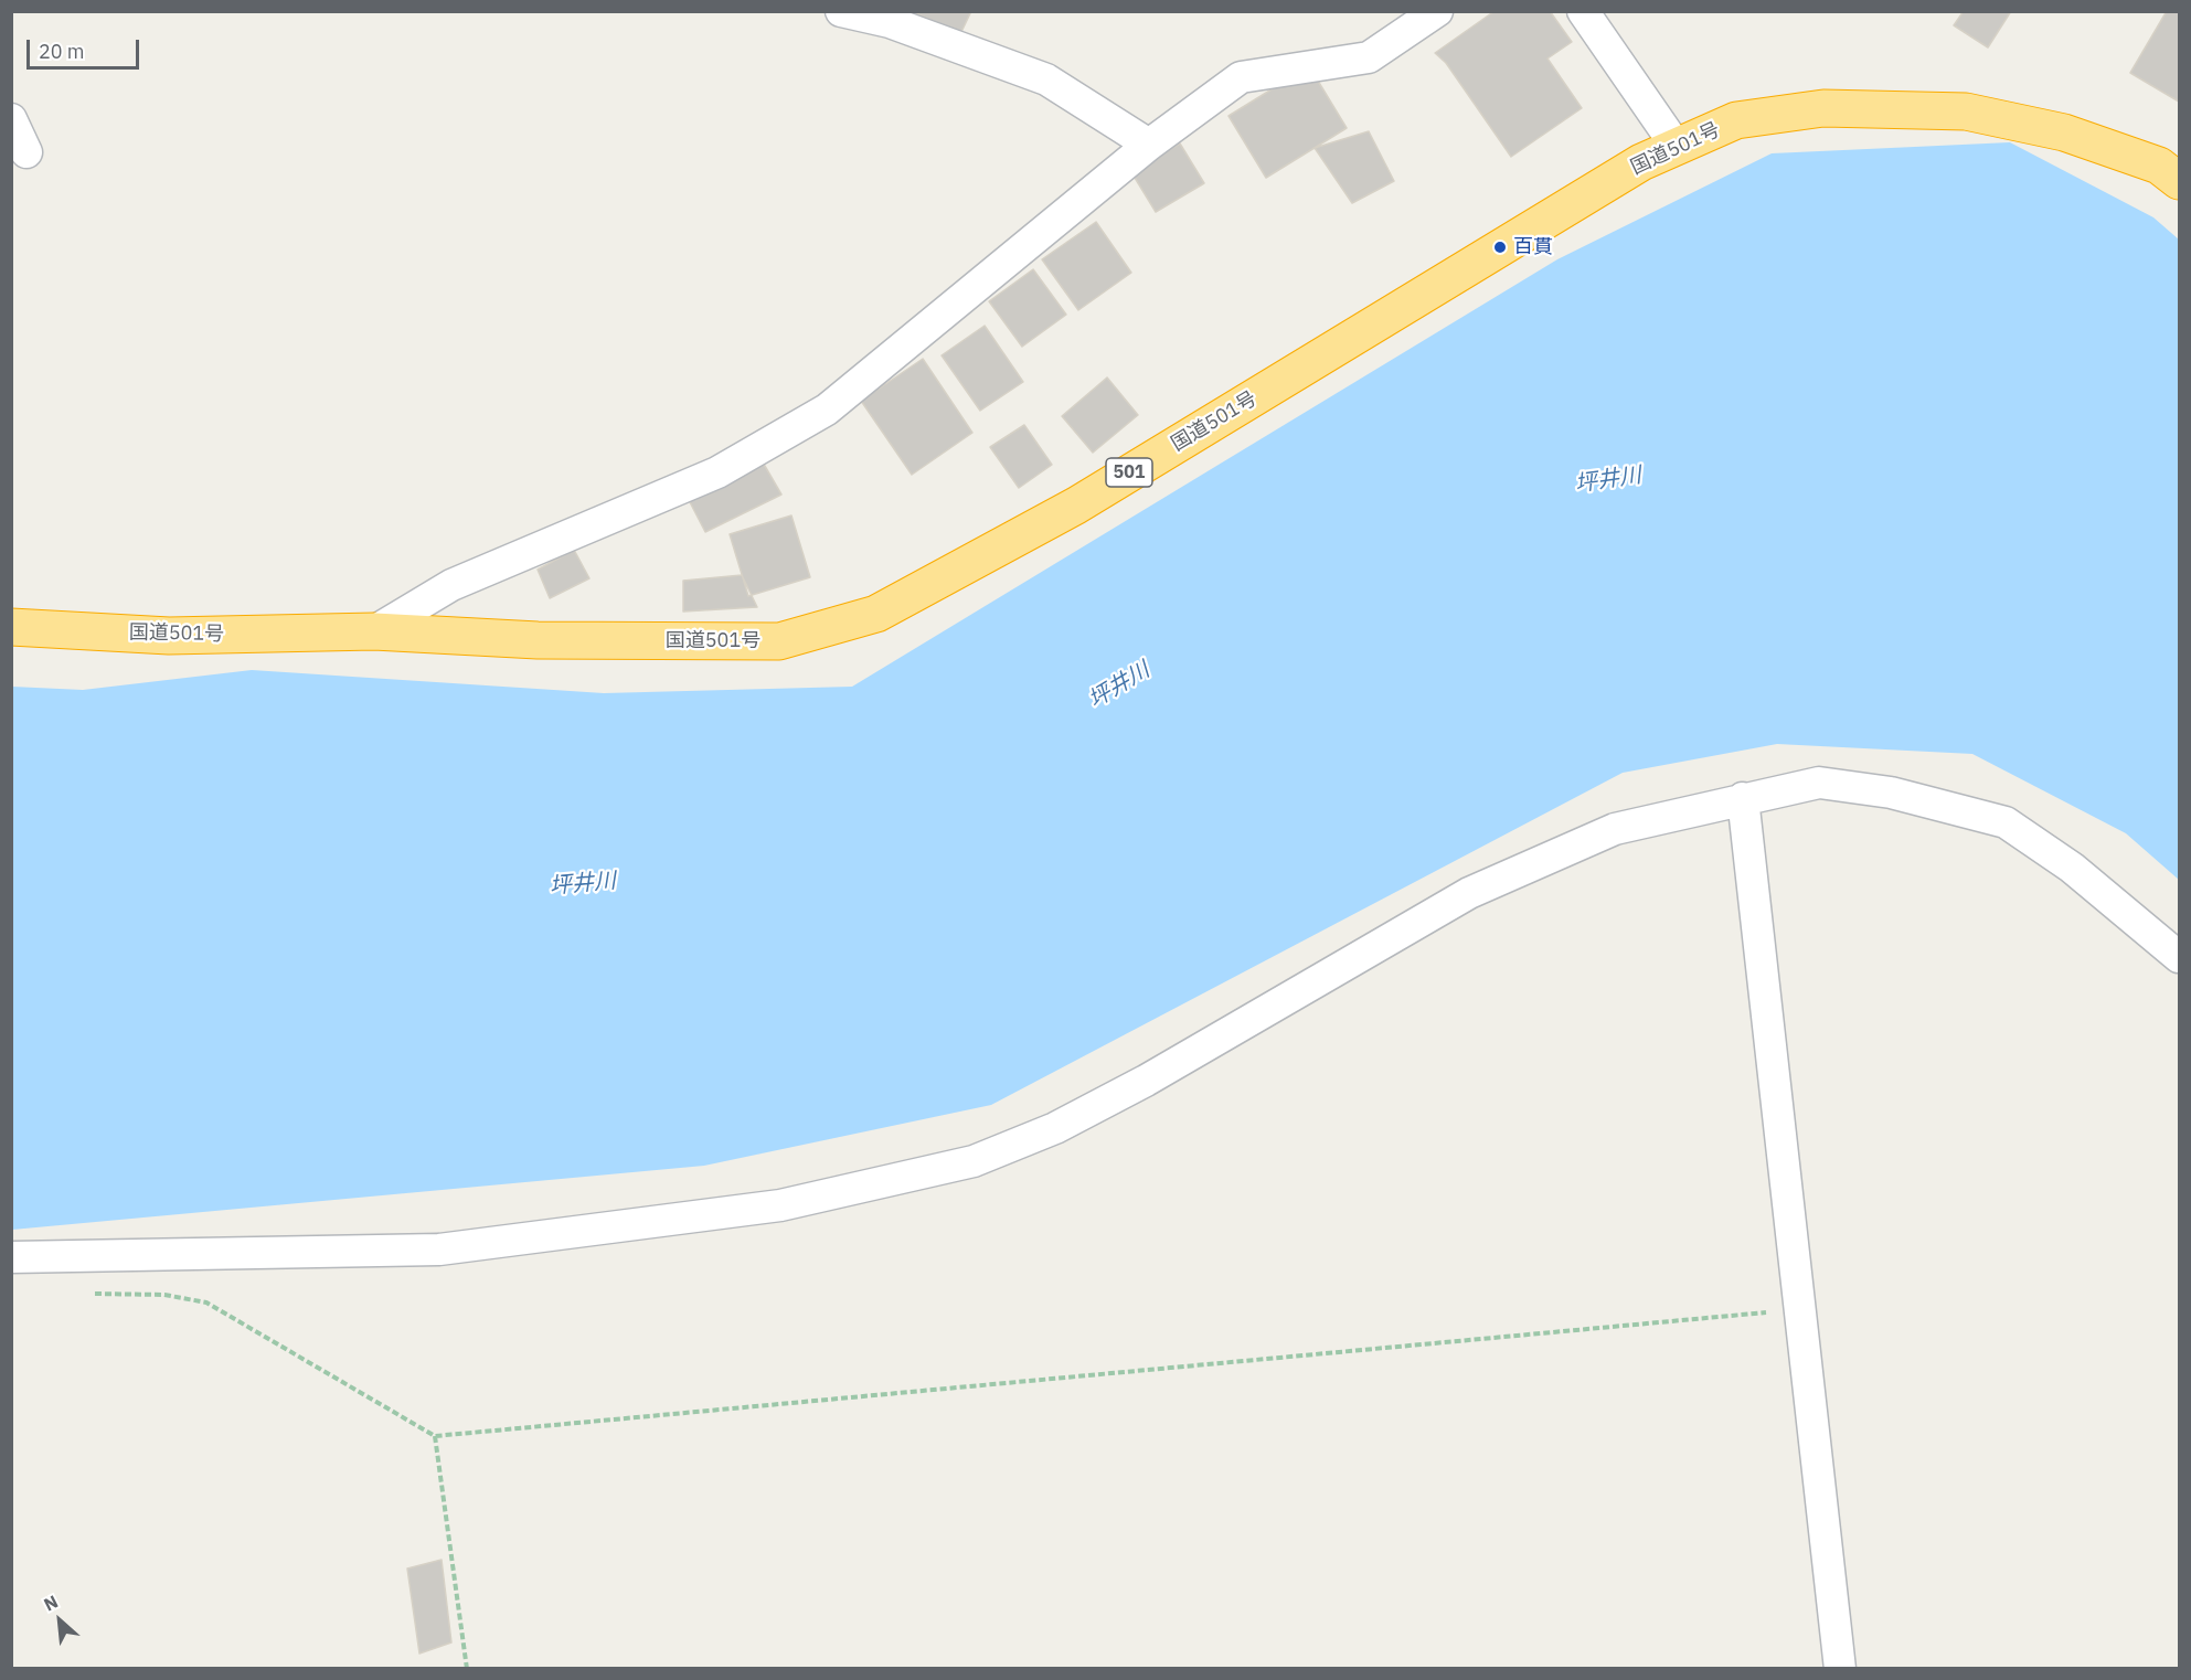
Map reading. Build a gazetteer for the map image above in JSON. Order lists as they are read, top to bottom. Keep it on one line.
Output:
{"streets":{"highway":["国道501号","501"]},"water":["坪井川"],"places":["百貫"],"scale_bar":"20 m","north":"top left"}
